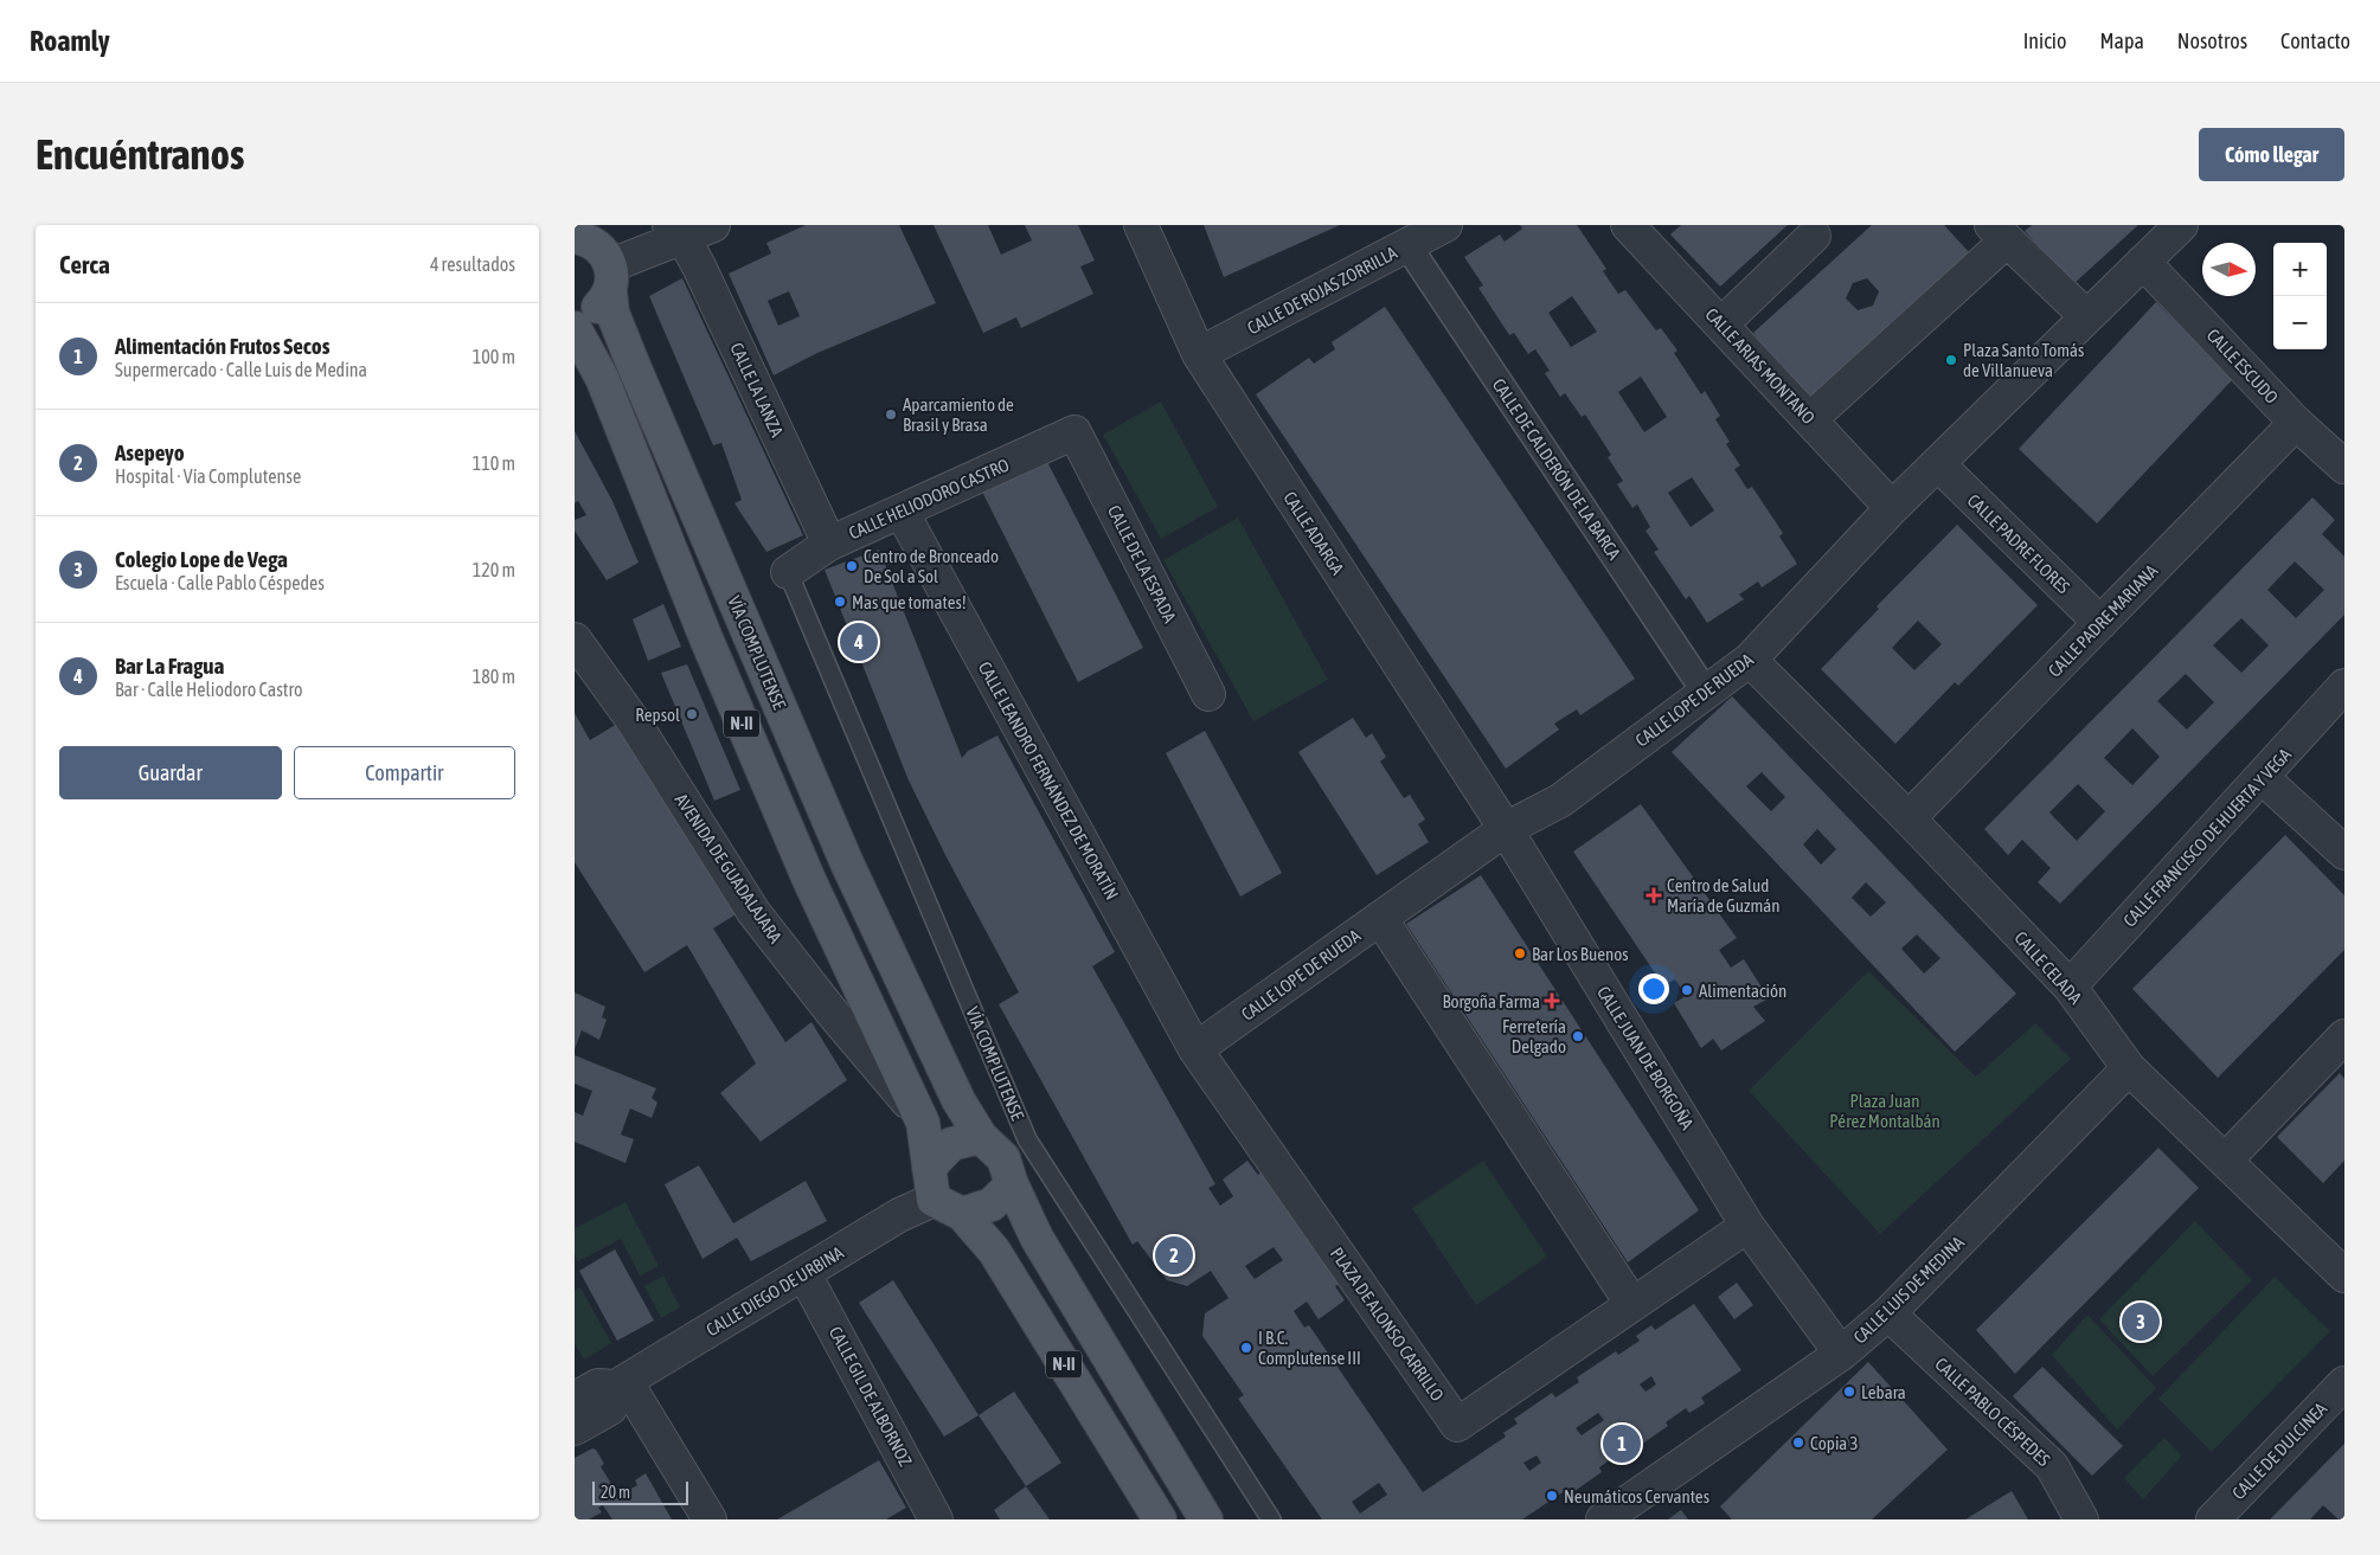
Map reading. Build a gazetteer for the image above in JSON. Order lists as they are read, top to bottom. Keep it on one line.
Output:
{"streets":{"main road":["VÍA COMPLUTENSE","N-II"],"street":["CALLE DE ROJAS ZORRILLA","CALLE ARIAS MONTANO","CALLE ESCUDO","CALLE LA LANZA","CALLE DE CALDERÓN DE LA BARCA","CALLE HELIODORO CASTRO","CALLE ADARGA","CALLE PADRE FLORES","CALLE DE LA ESPADA","CALLE PADRE MARIANA","CALLE LOPE DE RUEDA","CALLE LEANDRO FERNÁNDEZ DE MORATÍN","CALLE FRANCISCO DE HUERTA Y VEGA","AVENIDA DE GUADALAJARA","CALLE CELADA","CALLE JUAN DE BORGOÑA","CALLE LUIS DE MEDINA","CALLE DIEGO DE URBINA","PLAZA DE ALONSO CARRILLO","CALLE GIL DE ALBORNOZ","CALLE PABLO CÉSPEDES","CALLE DE DULCINEA"]},"crossings":[["CALLE DE ROJAS ZORRILLA","CALLE DE CALDERÓN DE LA BARCA"],["CALLE DE ROJAS ZORRILLA","CALLE ADARGA"],["CALLE ARIAS MONTANO","CALLE LOPE DE RUEDA"],["CALLE ESCUDO","CALLE PADRE MARIANA"],["CALLE ESCUDO","CALLE LOPE DE RUEDA"],["CALLE LA LANZA","CALLE HELIODORO CASTRO"],["CALLE DE CALDERÓN DE LA BARCA","CALLE LOPE DE RUEDA"],["CALLE HELIODORO CASTRO","CALLE DE LA ESPADA"],["CALLE HELIODORO CASTRO","VÍA COMPLUTENSE"],["CALLE HELIODORO CASTRO","CALLE LEANDRO FERNÁNDEZ DE MORATÍN"],["CALLE ADARGA","CALLE LOPE DE RUEDA"],["CALLE ADARGA","CALLE JUAN DE BORGOÑA"],["CALLE PADRE FLORES","CALLE PADRE MARIANA"],["CALLE PADRE FLORES","CALLE LOPE DE RUEDA"],["CALLE PADRE MARIANA","CALLE CELADA"],["VÍA COMPLUTENSE","N-II"],["VÍA COMPLUTENSE","CALLE DIEGO DE URBINA"],["CALLE LOPE DE RUEDA","CALLE LEANDRO FERNÁNDEZ DE MORATÍN"],["CALLE LOPE DE RUEDA","CALLE CELADA"],["CALLE LOPE DE RUEDA","CALLE JUAN DE BORGOÑA"],["CALLE LOPE DE RUEDA","PLAZA DE ALONSO CARRILLO"],["N-II","AVENIDA DE GUADALAJARA"],["N-II","CALLE DIEGO DE URBINA"],["CALLE LEANDRO FERNÁNDEZ DE MORATÍN","PLAZA DE ALONSO CARRILLO"],["CALLE FRANCISCO DE HUERTA Y VEGA","CALLE CELADA"],["CALLE CELADA","CALLE LUIS DE MEDINA"],["CALLE JUAN DE BORGOÑA","CALLE LUIS DE MEDINA"],["CALLE JUAN DE BORGOÑA","PLAZA DE ALONSO CARRILLO"],["CALLE LUIS DE MEDINA","CALLE PABLO CÉSPEDES"],["CALLE DIEGO DE URBINA","CALLE GIL DE ALBORNOZ"]],"parks":["Plaza Juan Pérez Montalbán"],"places":{"other":["Plaza Santo Tomás de Villanueva","Aparcamiento de Brasil y Brasa","Centro de Bronceado De Sol a Sol","Mas que tomates!","Repsol","Bar Los Buenos","Alimentación","Ferretería Delgado","I B.C. Complutense III","Lebara","Copia 3","Neumáticos Cervantes"],"health":["Centro de Salud María de Guzmán","Borgoña Farma"]},"scale_bar":"20 m","north":"right","page":{"header":"Roamly","nav":["Inicio","Mapa","Nosotros","Contacto"],"buttons":["Cómo llegar",["Guardar","Compartir"]],"title":"Encuéntranos","heading":["Cerca","4 resultados"],"map_buttons":["+","−"],"list":[{"mark":"1","name":"Alimentación Frutos Secos","note":"Supermercado · Calle Luis de Medina","value":"100 m"},{"mark":"2","name":"Asepeyo","note":"Hospital · Vía Complutense","value":"110 m"},{"mark":"3","name":"Colegio Lope de Vega","note":"Escuela · Calle Pablo Céspedes","value":"120 m"},{"mark":"4","name":"Bar La Fragua","note":"Bar · Calle Heliodoro Castro","value":"180 m"}],"pins":["4","2","3","1"],"scale":"20 m"}}
